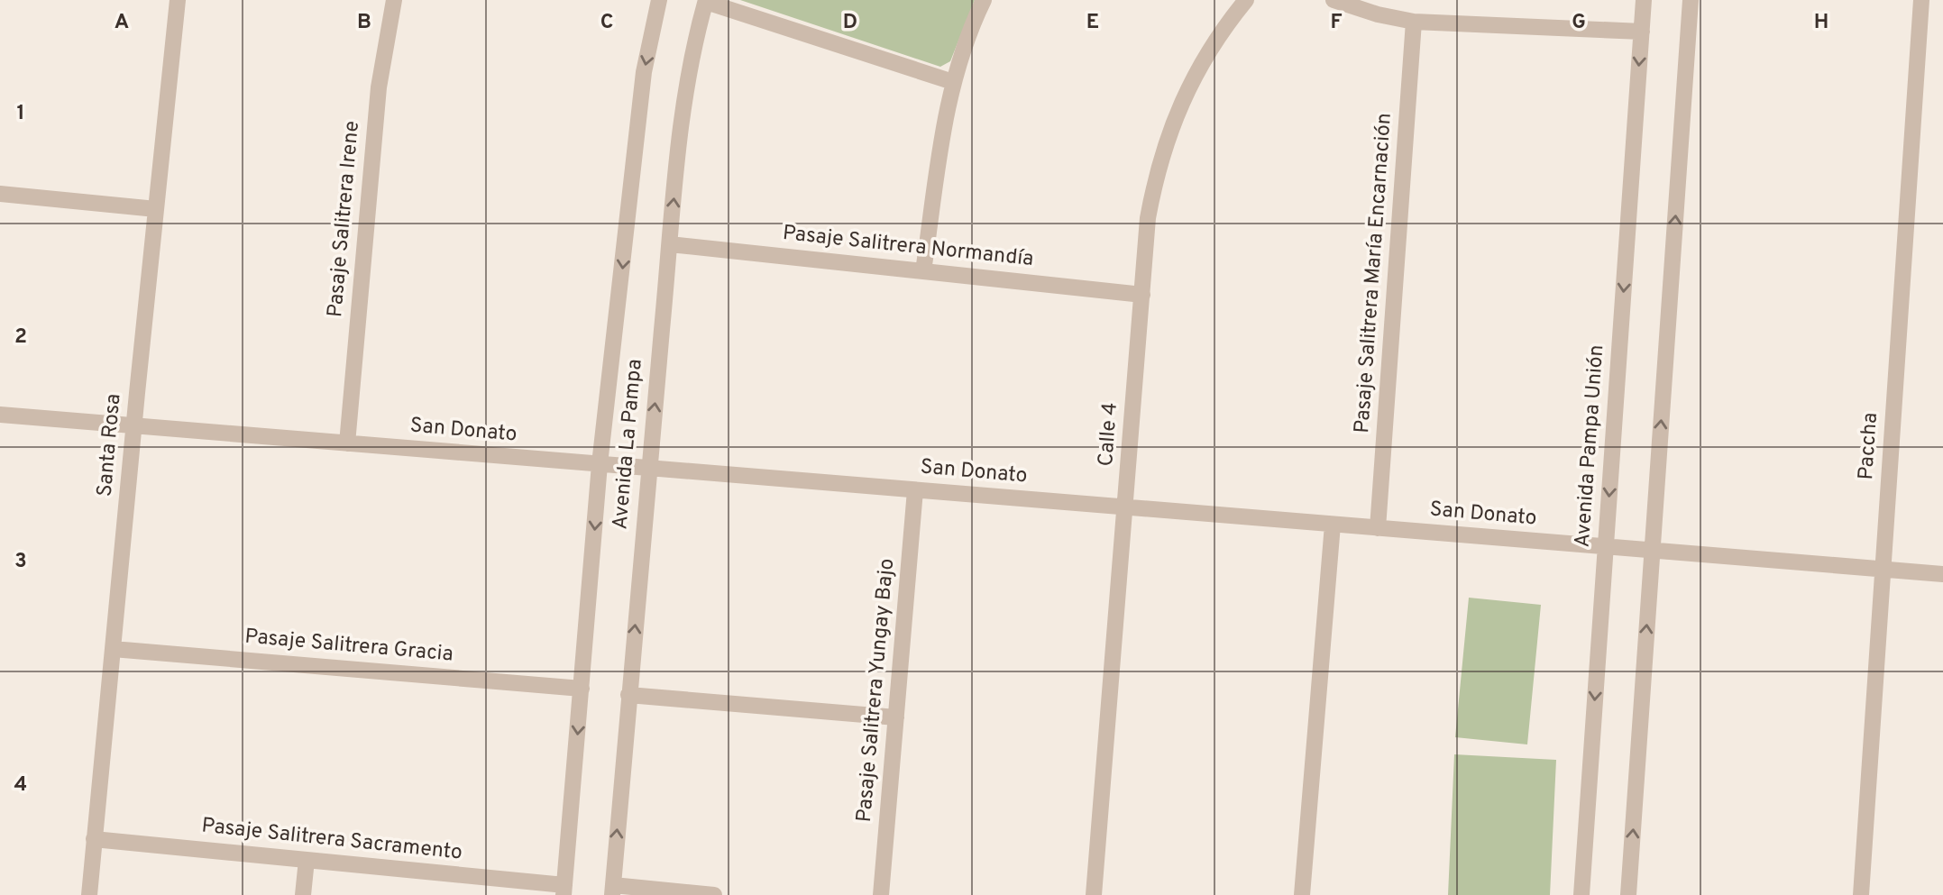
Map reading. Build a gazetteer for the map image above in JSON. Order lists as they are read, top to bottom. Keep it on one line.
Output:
{"streets":{"street":["Pasaje Salitrera Irene","Pasaje Salitrera Normandía","Pasaje Salitrera María Encarnación","San Donato","Calle 4","Avenida La Pampa","Santa Rosa","Avenida Pampa Unión","Paccha","Pasaje Salitrera Gracia","Pasaje Salitrera Yungay Bajo","Pasaje Salitrera Sacramento"]},"crossings":[["Pasaje Salitrera Irene","San Donato"],["Pasaje Salitrera Normandía","Calle 4"],["Pasaje Salitrera Normandía","Avenida La Pampa"],["Pasaje Salitrera María Encarnación","San Donato"],["San Donato","Calle 4"],["San Donato","Avenida La Pampa"],["San Donato","Santa Rosa"],["San Donato","Avenida Pampa Unión"],["San Donato","Paccha"],["San Donato","Pasaje Salitrera Yungay Bajo"],["Avenida La Pampa","Pasaje Salitrera Gracia"],["Avenida La Pampa","Pasaje Salitrera Sacramento"],["Santa Rosa","Pasaje Salitrera Gracia"],["Santa Rosa","Pasaje Salitrera Sacramento"]],"grid":{"columns":["A","B","C","D","E","F","G","H"],"rows":["1","2","3","4"]}}
